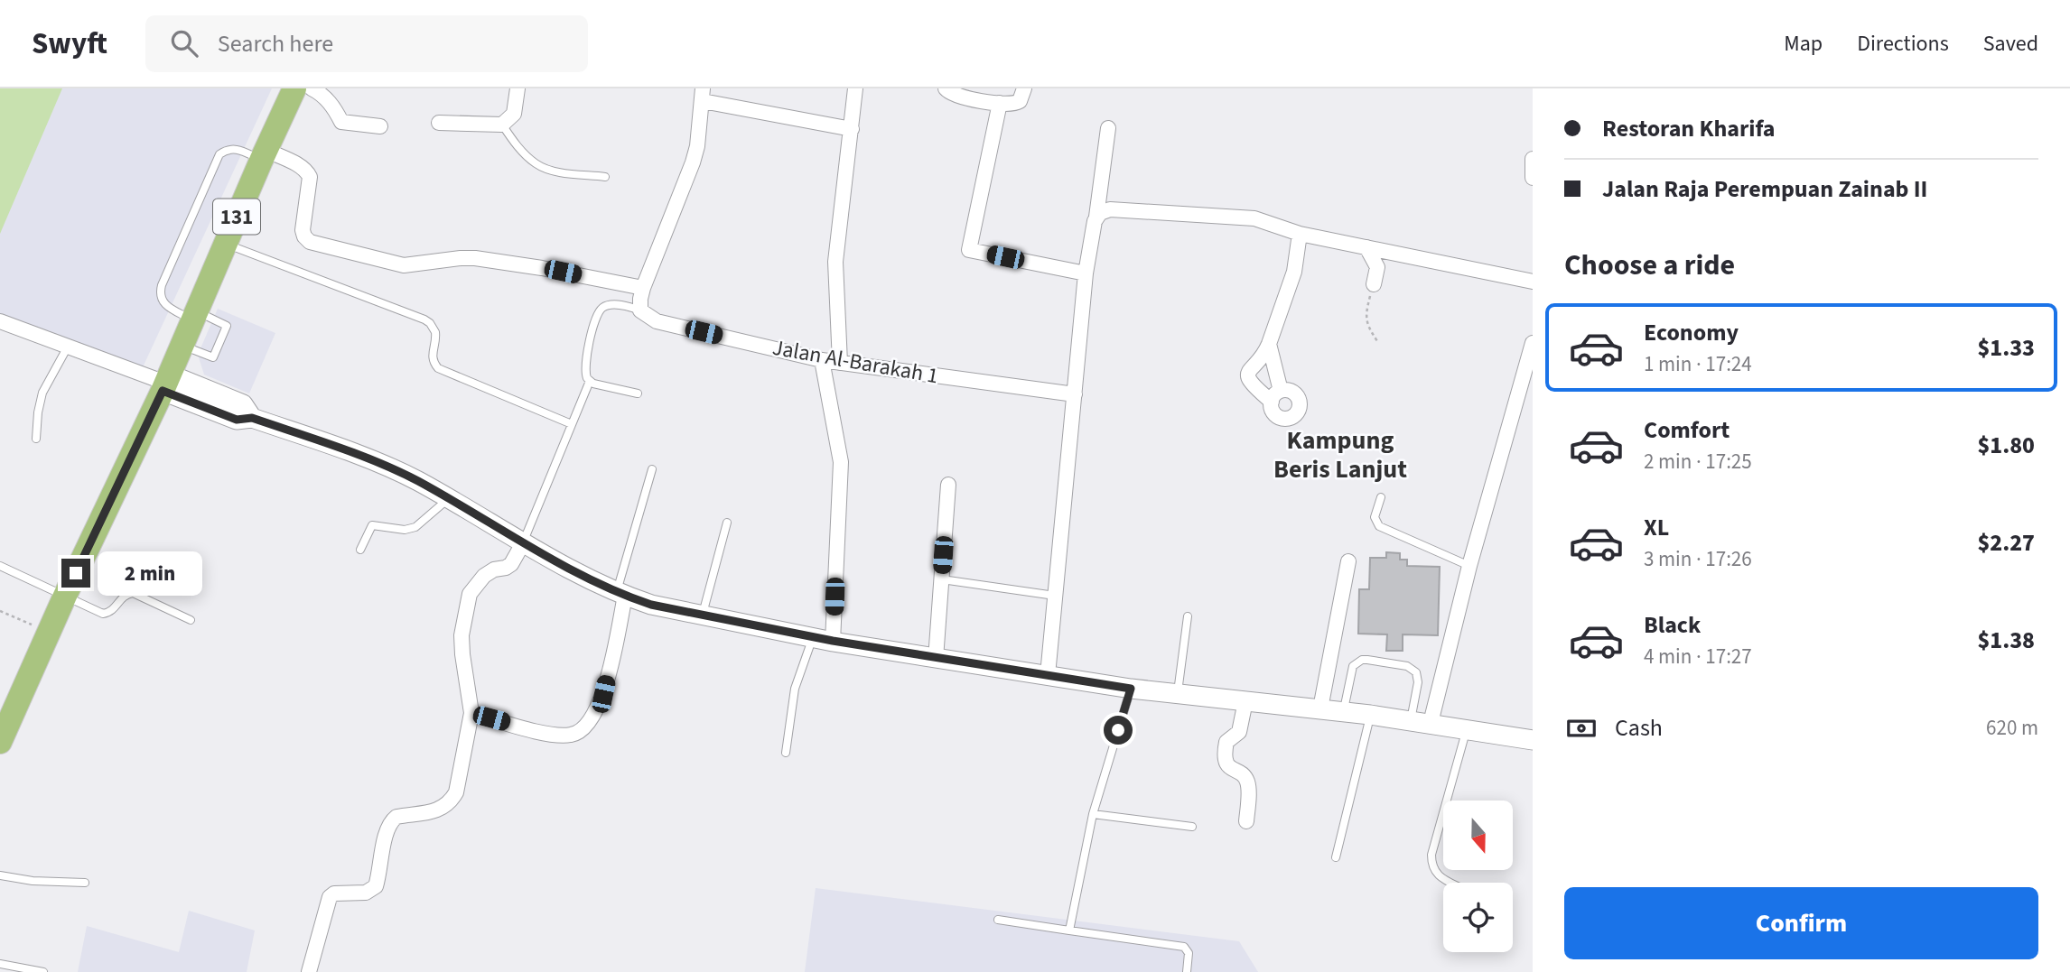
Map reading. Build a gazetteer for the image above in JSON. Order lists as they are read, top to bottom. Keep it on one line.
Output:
{"streets":{"main road":["131"],"street":["Jalan Al-Barakah 1"]},"districts":["Kampung Beris Lanjut"],"north":"bottom","page":{"header":"Swyft","search":"Search here","nav":["Map","Directions","Saved"],"banner":["Restoran Kharifa","Jalan Raja Perempuan Zainab II"],"heading":"Choose a ride","list":[{"name":"Economy","note":"1 min · 17:24","value":"$1.33"},{"name":"Comfort","note":"2 min · 17:25","value":"$1.80"},{"name":"XL","note":"3 min · 17:26","value":"$2.27"},{"name":"Black","note":"4 min · 17:27","value":"$1.38"}],"bubble":"2 min","pay":["Cash","620 m"],"buttons":"Confirm"}}
